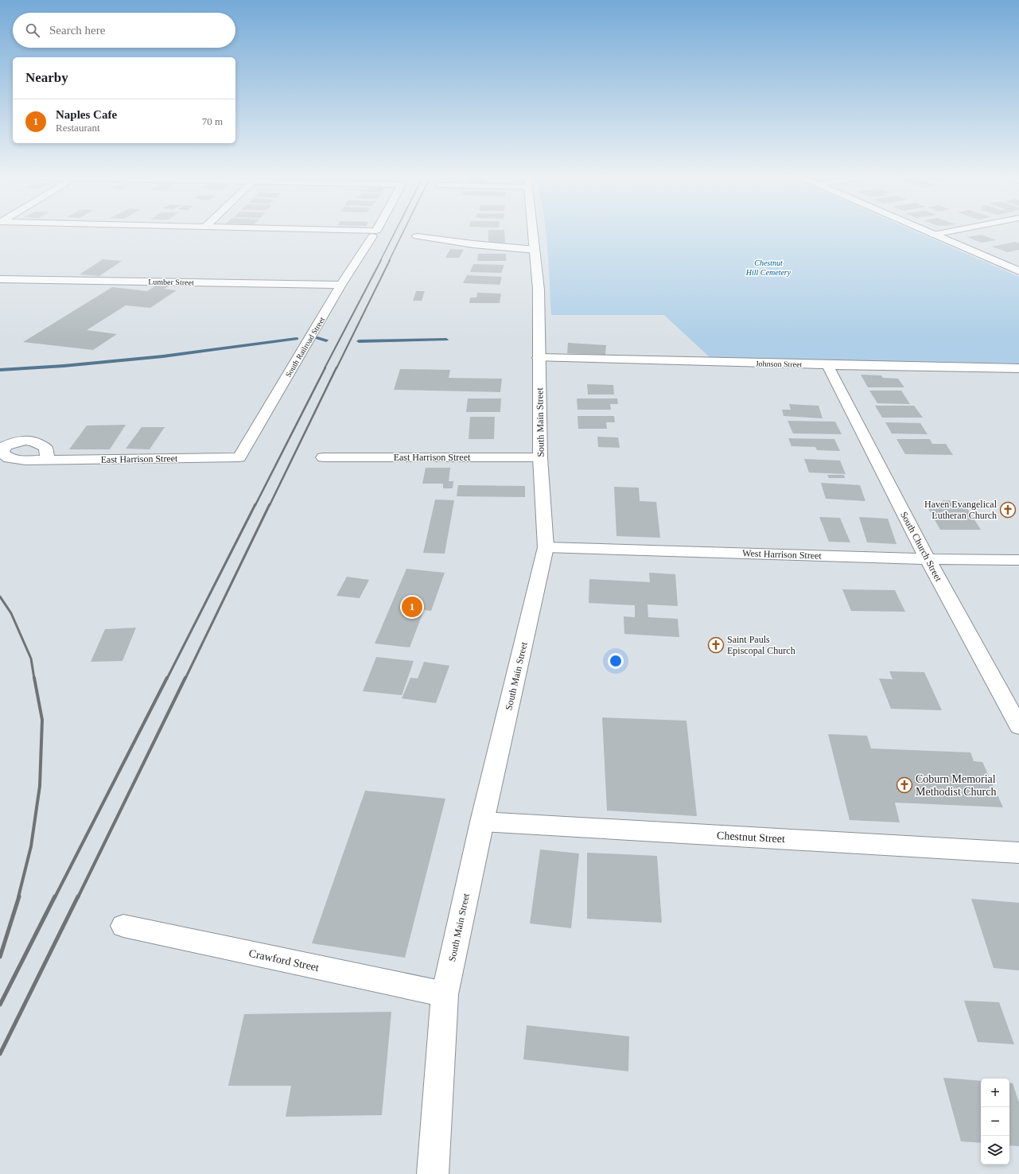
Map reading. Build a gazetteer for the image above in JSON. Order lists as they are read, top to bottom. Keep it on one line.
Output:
{"streets":{"street":["Lumber Street","South Railroad Street","Johnson Street","South Main Street","East Harrison Street","South Church Street","West Harrison Street","Chestnut Street","Crawford Street"]},"crossings":[["Lumber Street","South Railroad Street"],["South Railroad Street","East Harrison Street"],["Johnson Street","South Main Street"],["Johnson Street","South Church Street"],["South Main Street","East Harrison Street"],["South Main Street","West Harrison Street"],["South Main Street","Chestnut Street"],["South Main Street","Crawford Street"],["South Church Street","West Harrison Street"]],"parks":["Chestnut Hill Cemetery"],"places":{"church":["Haven Evangelical Lutheran Church","Saint Pauls Episcopal Church","Coburn Memorial Methodist Church"]},"page":{"search":"Search here","heading":"Nearby","list":[{"mark":"1","name":"Naples Cafe","note":"Restaurant","value":"70 m"}],"pins":"1","map_buttons":["+","−"]}}
